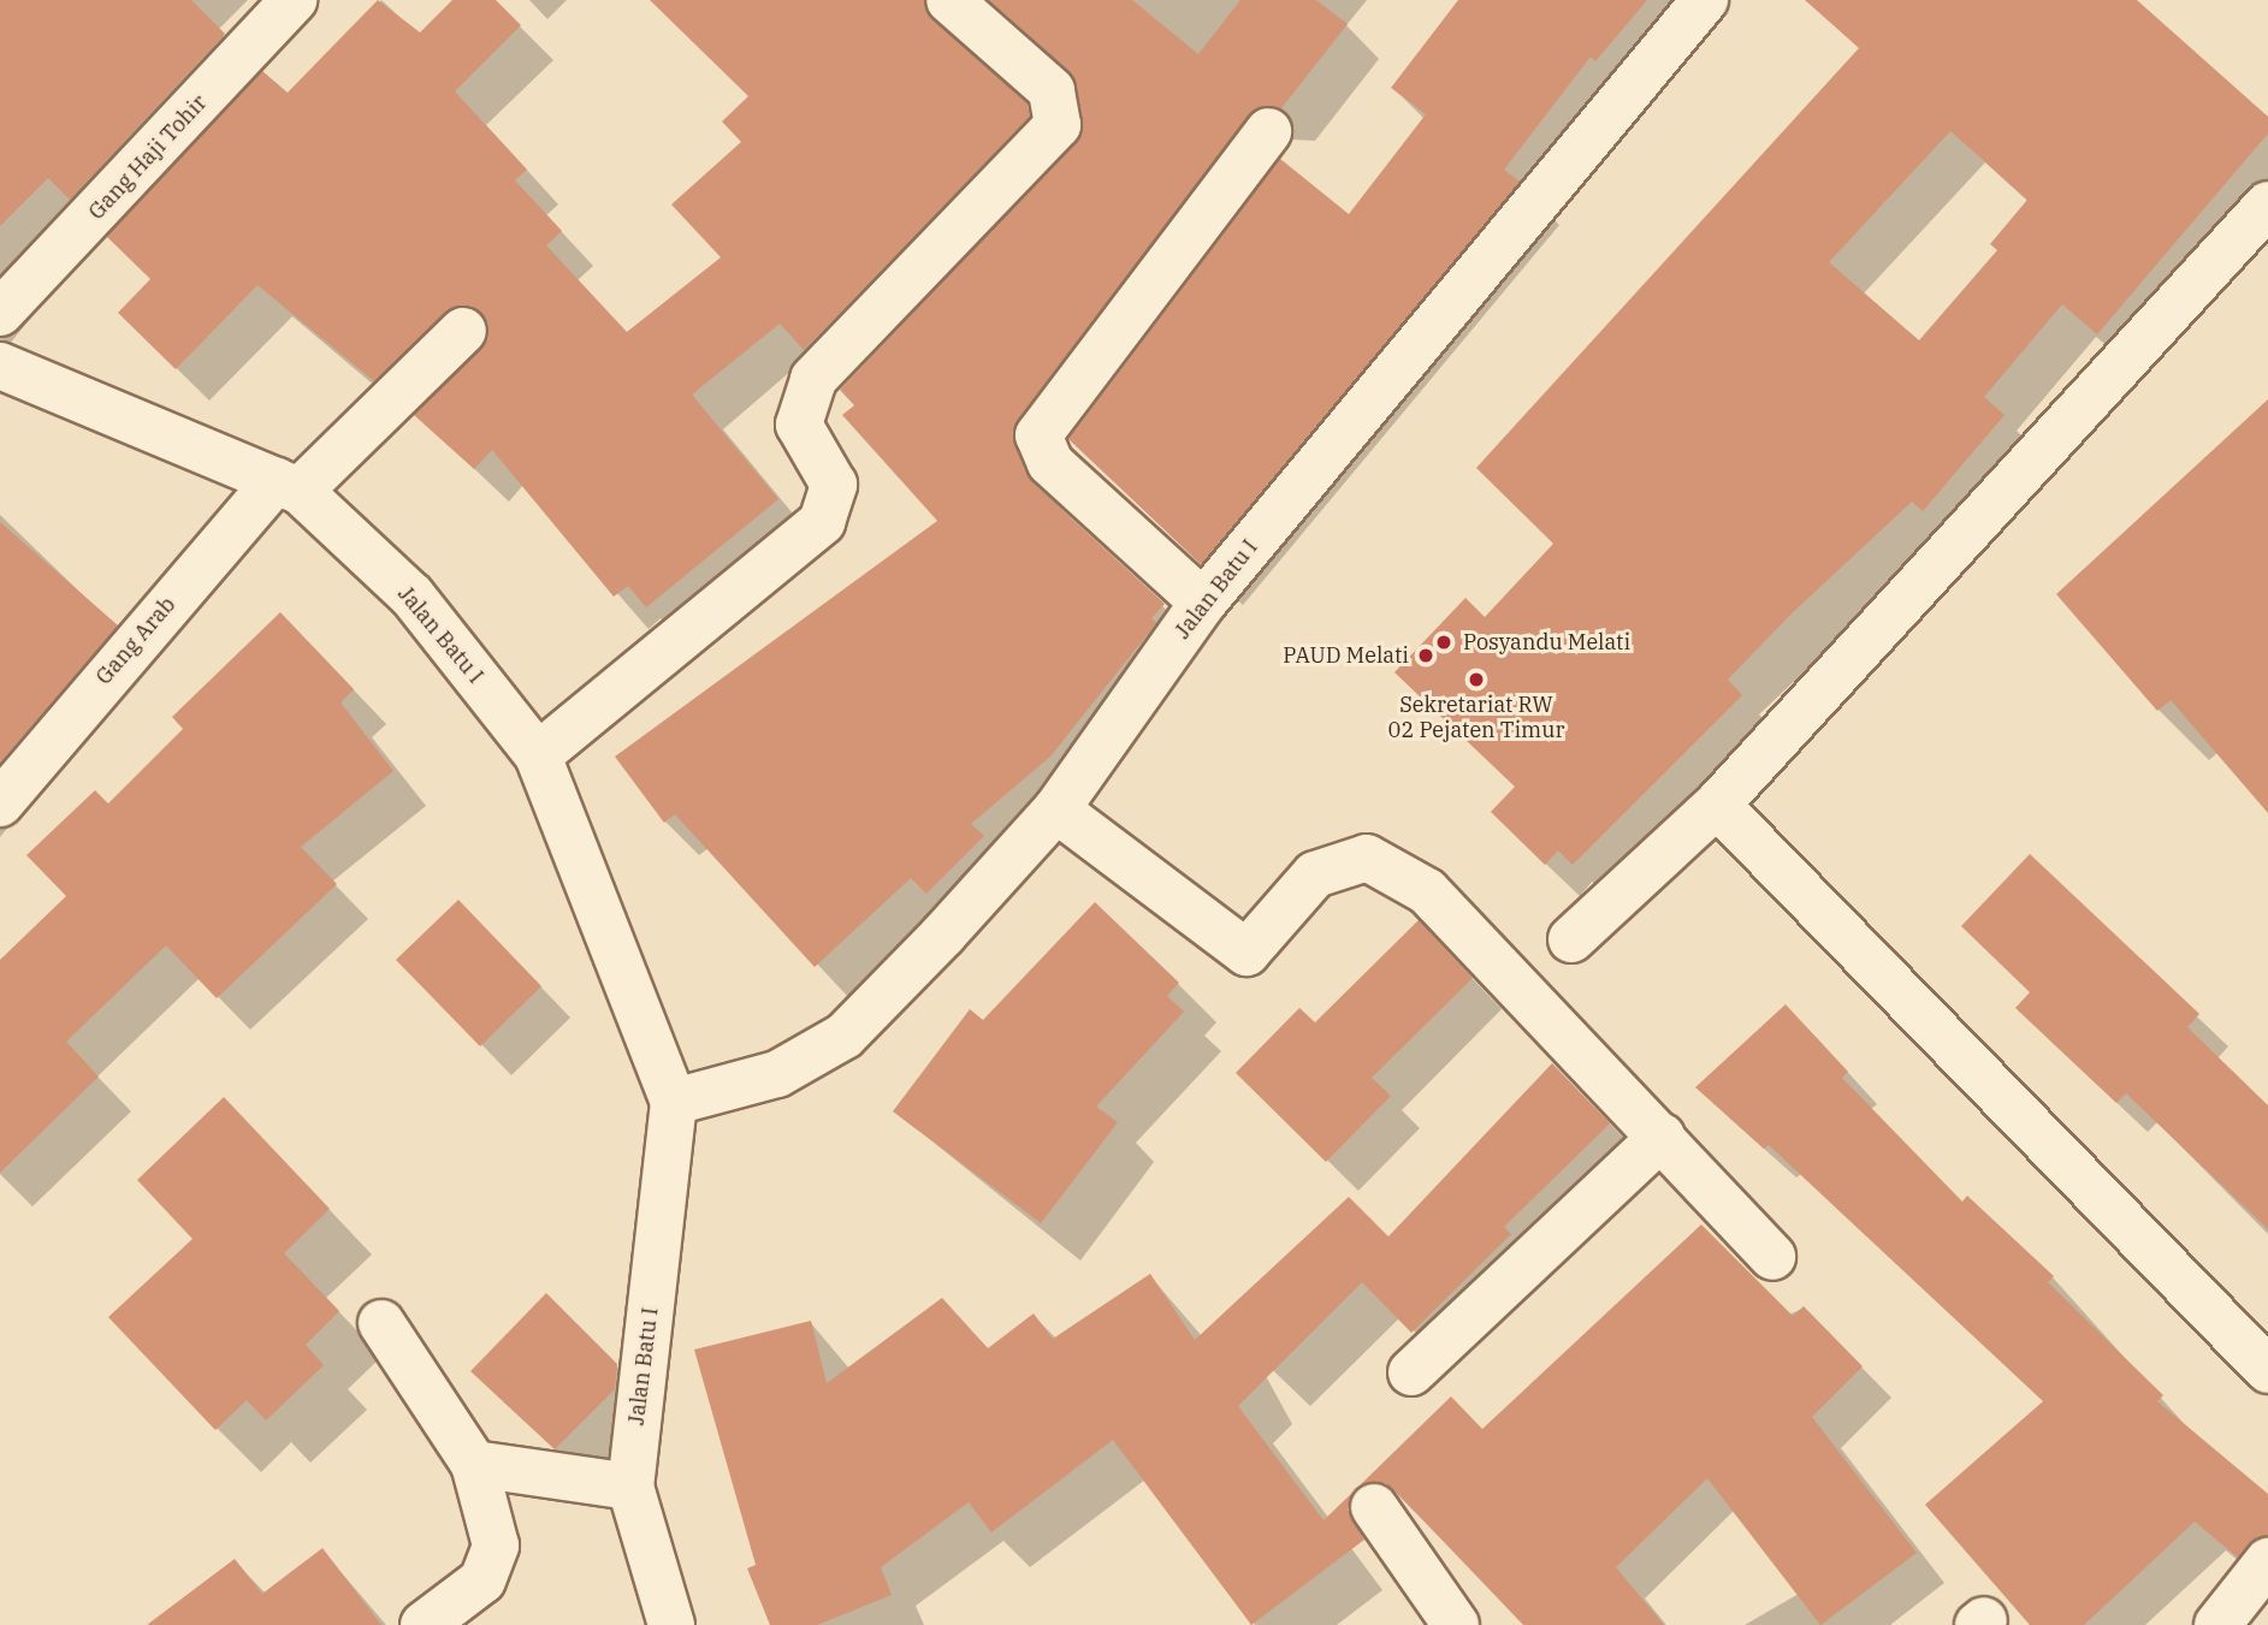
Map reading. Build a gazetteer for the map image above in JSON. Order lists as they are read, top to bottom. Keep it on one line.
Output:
{"streets":{"street":["Gang Haji Tohir","Jalan Batu I","Gang Arab"]},"crossings":[["Jalan Batu I","Gang Arab"]],"places":["Posyandu Melati","PAUD Melati","Sekretariat RW 02 Pejaten Timur"]}
